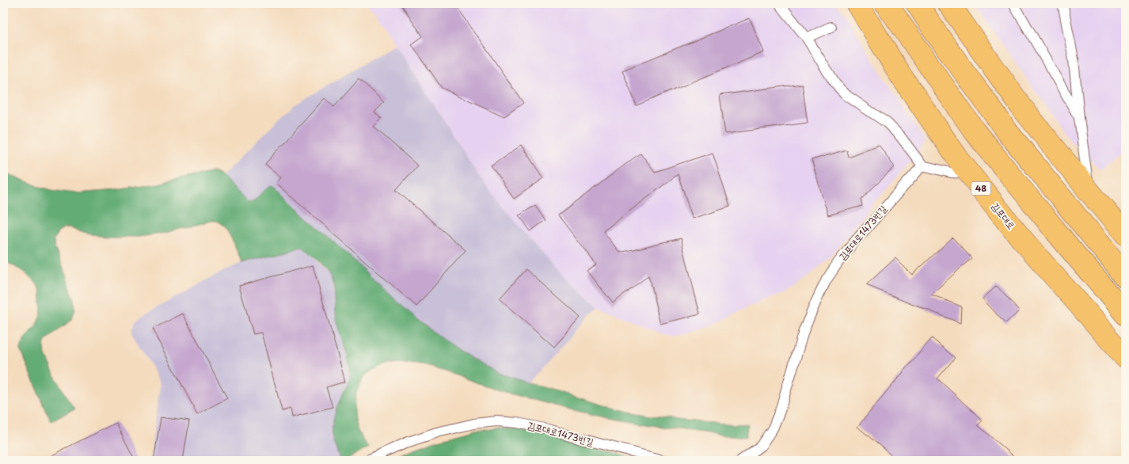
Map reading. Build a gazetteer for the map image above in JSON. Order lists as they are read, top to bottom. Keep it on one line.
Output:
{"streets":{"main road":["48","김포대로"],"lane":["김포대로1473번길"]}}
